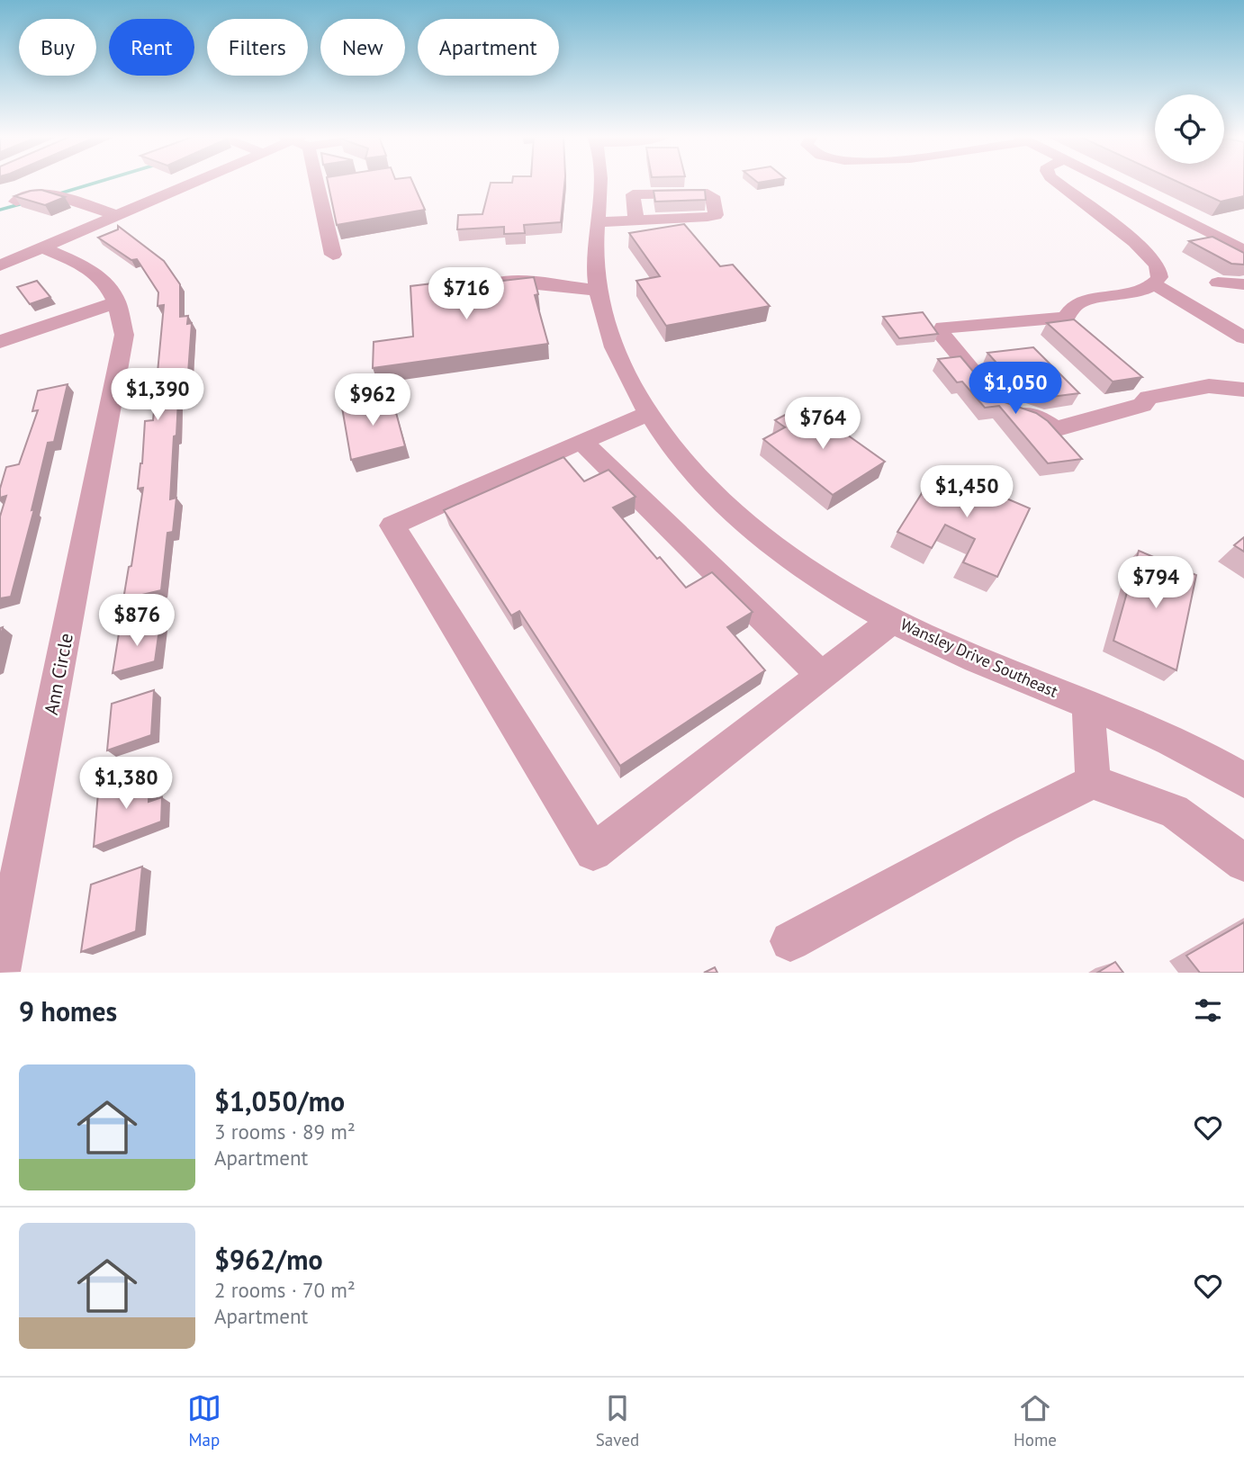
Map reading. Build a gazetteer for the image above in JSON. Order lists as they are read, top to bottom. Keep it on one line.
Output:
{"streets":{"street":["Wansley Drive Southeast","Ann Circle"]},"page":{"chip":["Buy","Rent","Filters","New","Apartment"],"price":["$716","$1,050","$1,390","$962","$764","$1,450","$794","$876","$1,380"],"heading":"9 homes","list":[{"name":"$1,050/mo","note":"3 rooms · 89 m² · Apartment"},{"name":"$962/mo","note":"2 rooms · 70 m² · Apartment"}],"tabs":["Map","Saved","Home"]}}
